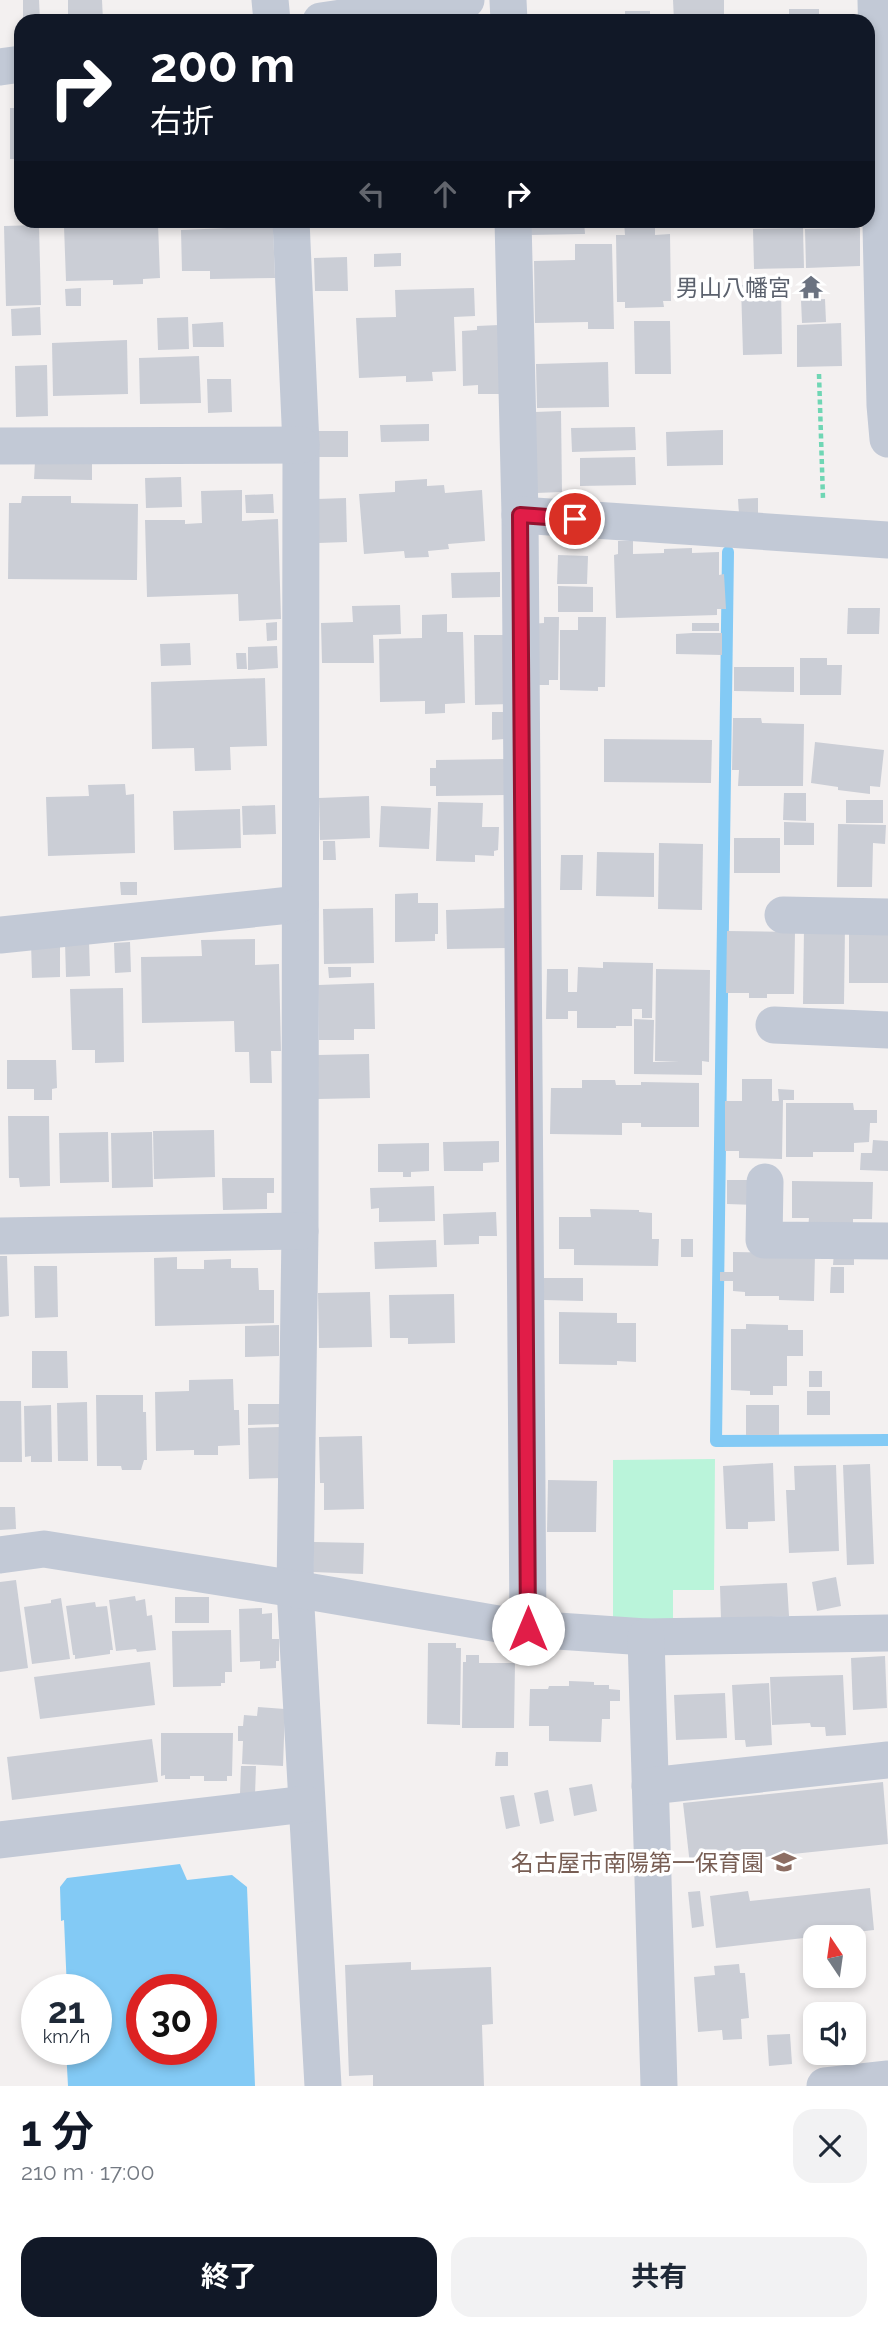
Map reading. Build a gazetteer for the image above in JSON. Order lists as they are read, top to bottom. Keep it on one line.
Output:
{"places":{"temple":["男山八幡宮"],"school or university":["名古屋市南陽第一保育園"]},"north":"top","page":{"turn":["200 m","右折"],"speed":"21 km/h","limit":"30","heading":["1 分","210 m · 17:00"],"buttons":["終了","共有"]}}
